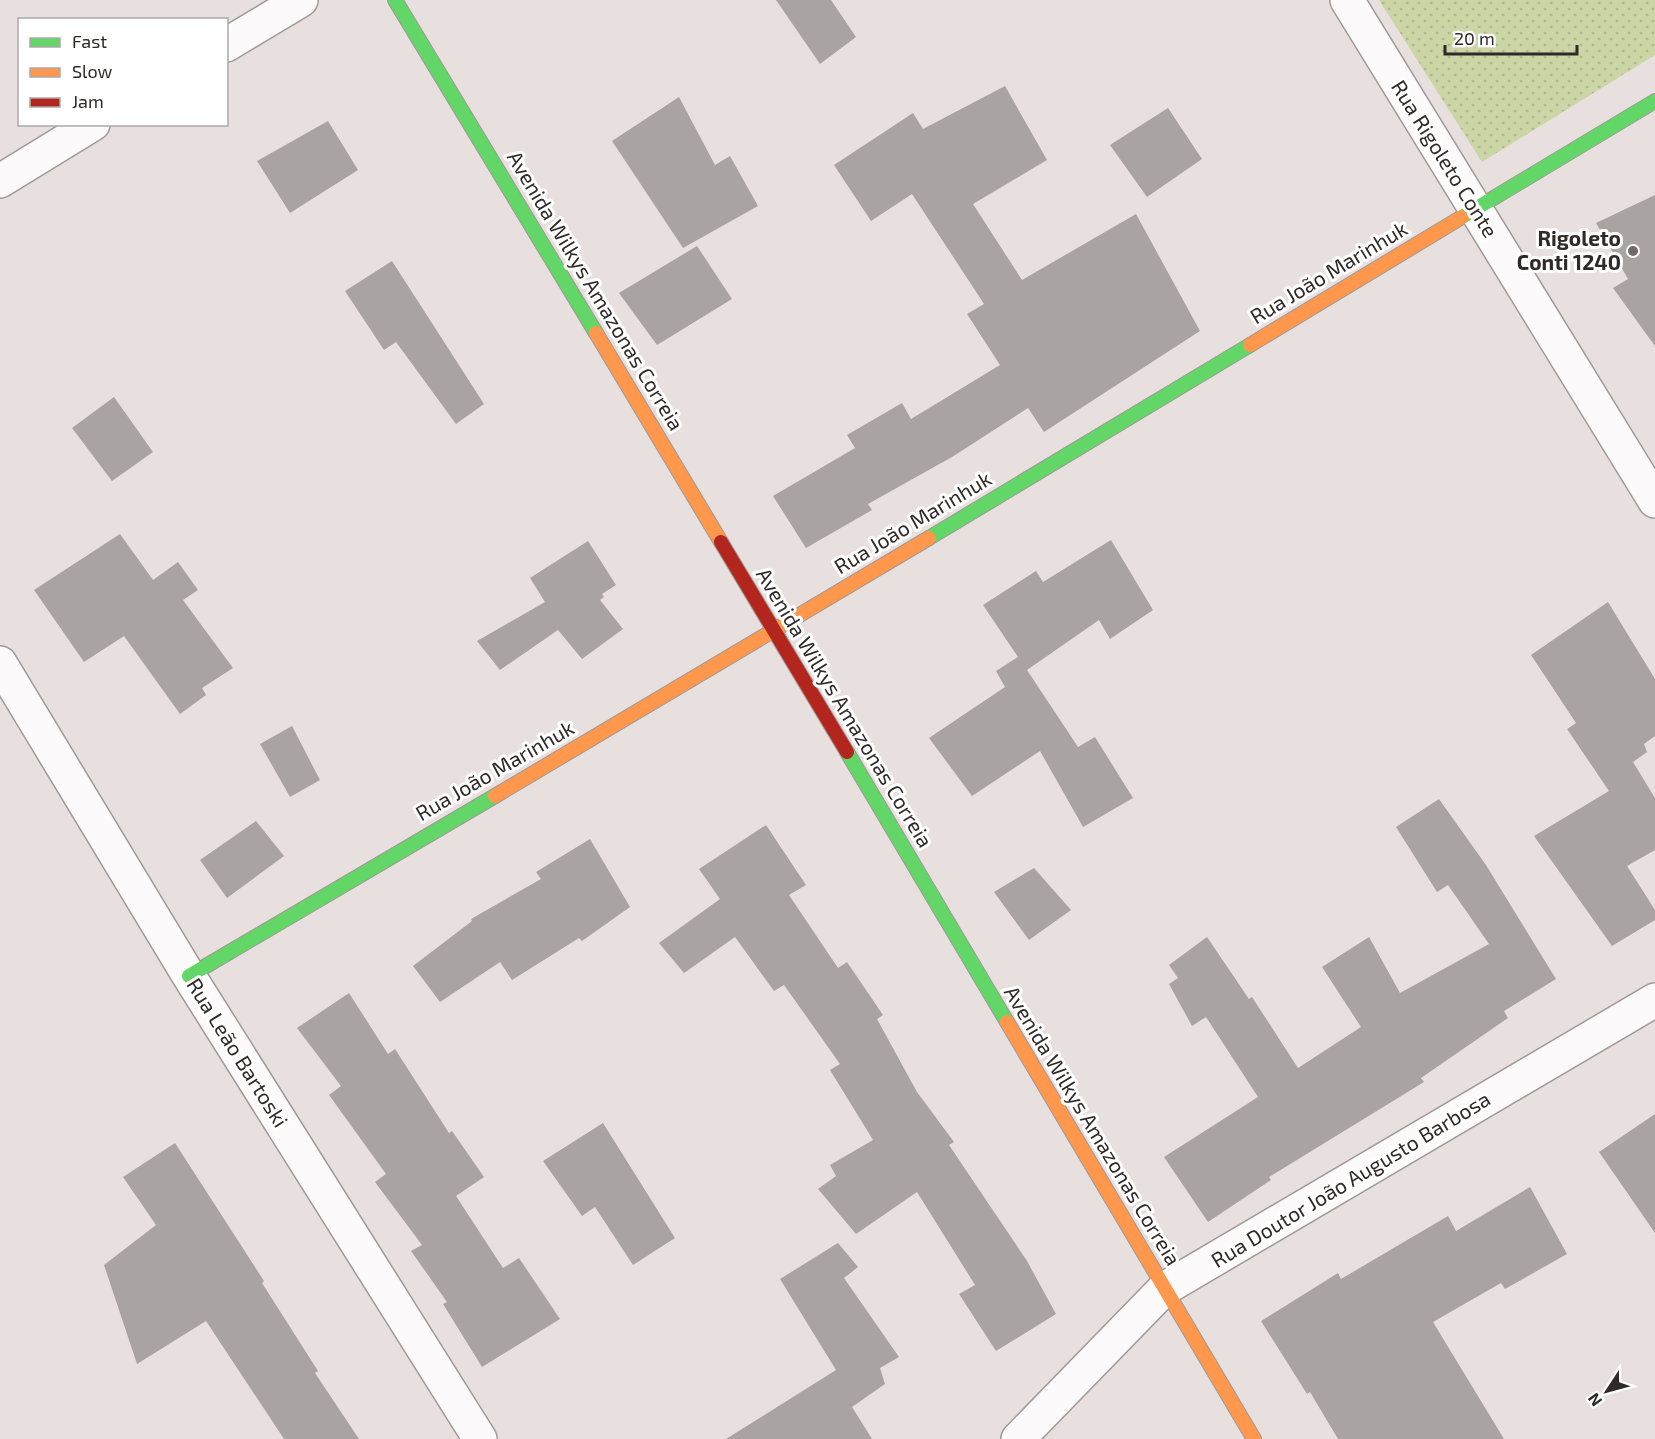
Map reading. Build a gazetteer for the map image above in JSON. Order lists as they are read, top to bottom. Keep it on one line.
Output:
{"streets":{"street":["Rua Rigoleto Conte","Rua João Marinhuk","Avenida Wilkys Amazonas Correia","Rua Leão Bartoski","Rua Doutor João Augusto Barbosa"]},"crossings":[["Rua Rigoleto Conte","Rua João Marinhuk"],["Rua João Marinhuk","Avenida Wilkys Amazonas Correia"],["Rua João Marinhuk","Rua Leão Bartoski"],["Avenida Wilkys Amazonas Correia","Rua Doutor João Augusto Barbosa"]],"places":["Rigoleto Conti 1240"],"legend":["Fast","Slow","Jam"],"scale_bar":"20 m","north":"bottom left"}
